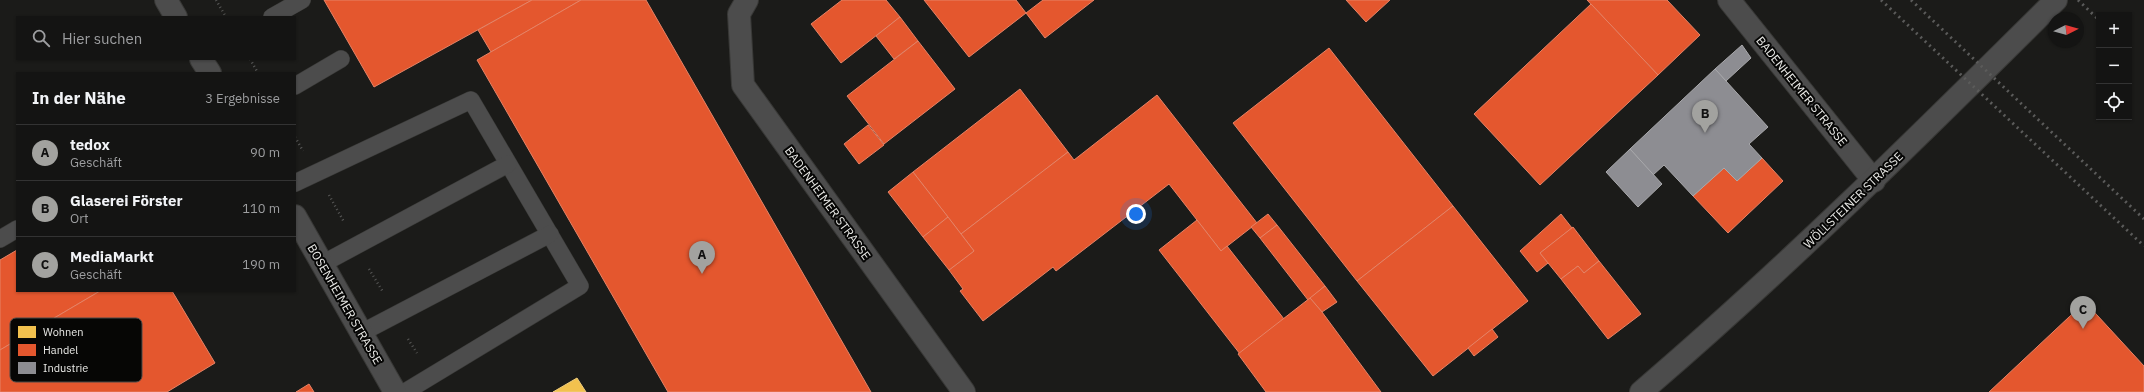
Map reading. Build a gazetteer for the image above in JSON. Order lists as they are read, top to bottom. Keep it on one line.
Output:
{"streets":{"street":["BADENHEIMER STRASSE","WÖLLSTEINER STRASSE","BOSENHEIMER STRASSE"]},"crossings":[["BADENHEIMER STRASSE","WÖLLSTEINER STRASSE"]],"legend":["Wohnen","Handel","Industrie"],"north":"right","page":{"map_buttons":["+","−"],"search":"Hier suchen","heading":["In der Nähe","3 Ergebnisse"],"pins":["B","A","C"],"list":[{"mark":"A","name":"tedox","note":"Geschäft","value":"90 m"},{"mark":"B","name":"Glaserei Förster","note":"Ort","value":"110 m"},{"mark":"C","name":"MediaMarkt","note":"Geschäft","value":"190 m"}]}}
